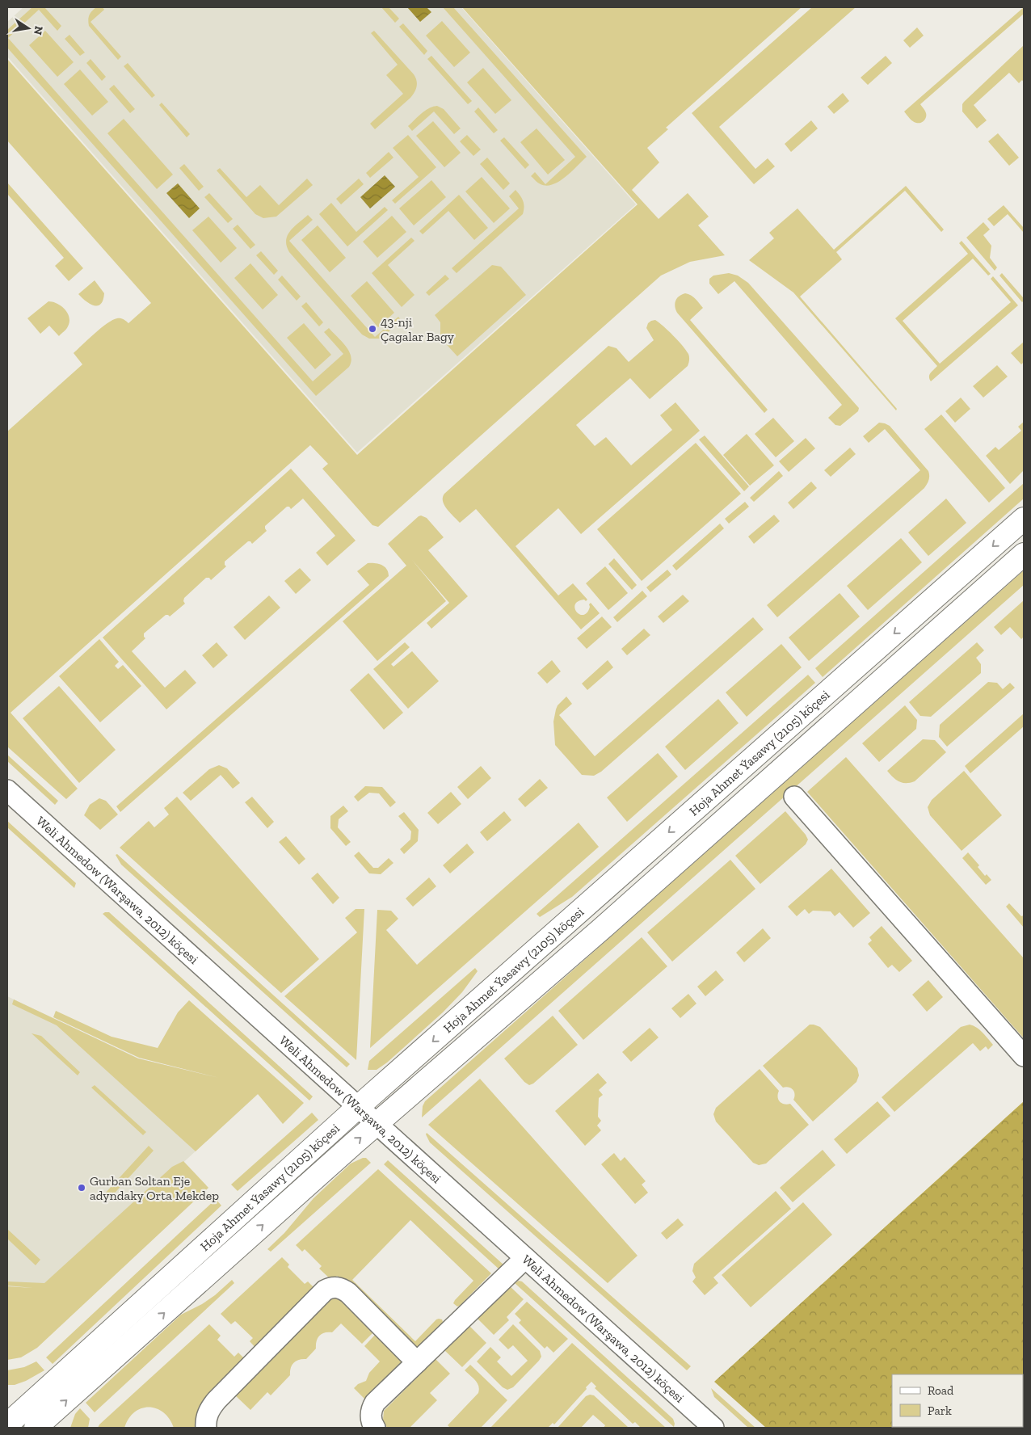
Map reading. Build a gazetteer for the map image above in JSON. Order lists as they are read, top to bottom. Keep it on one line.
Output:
{"streets":{"main road":["Hoja Ahmet Ýasawy (2105) köçesi"],"street":["Weli Ahmedow (Warşawa, 2012) köçesi"]},"crossings":[["Hoja Ahmet Ýasawy (2105) köçesi","Weli Ahmedow (Warşawa, 2012) köçesi"]],"places":["43-nji Çagalar Bagy","Gurban Soltan Eje adyndaky Orta Mekdep"],"legend":["Road","Park"],"north":"right"}
